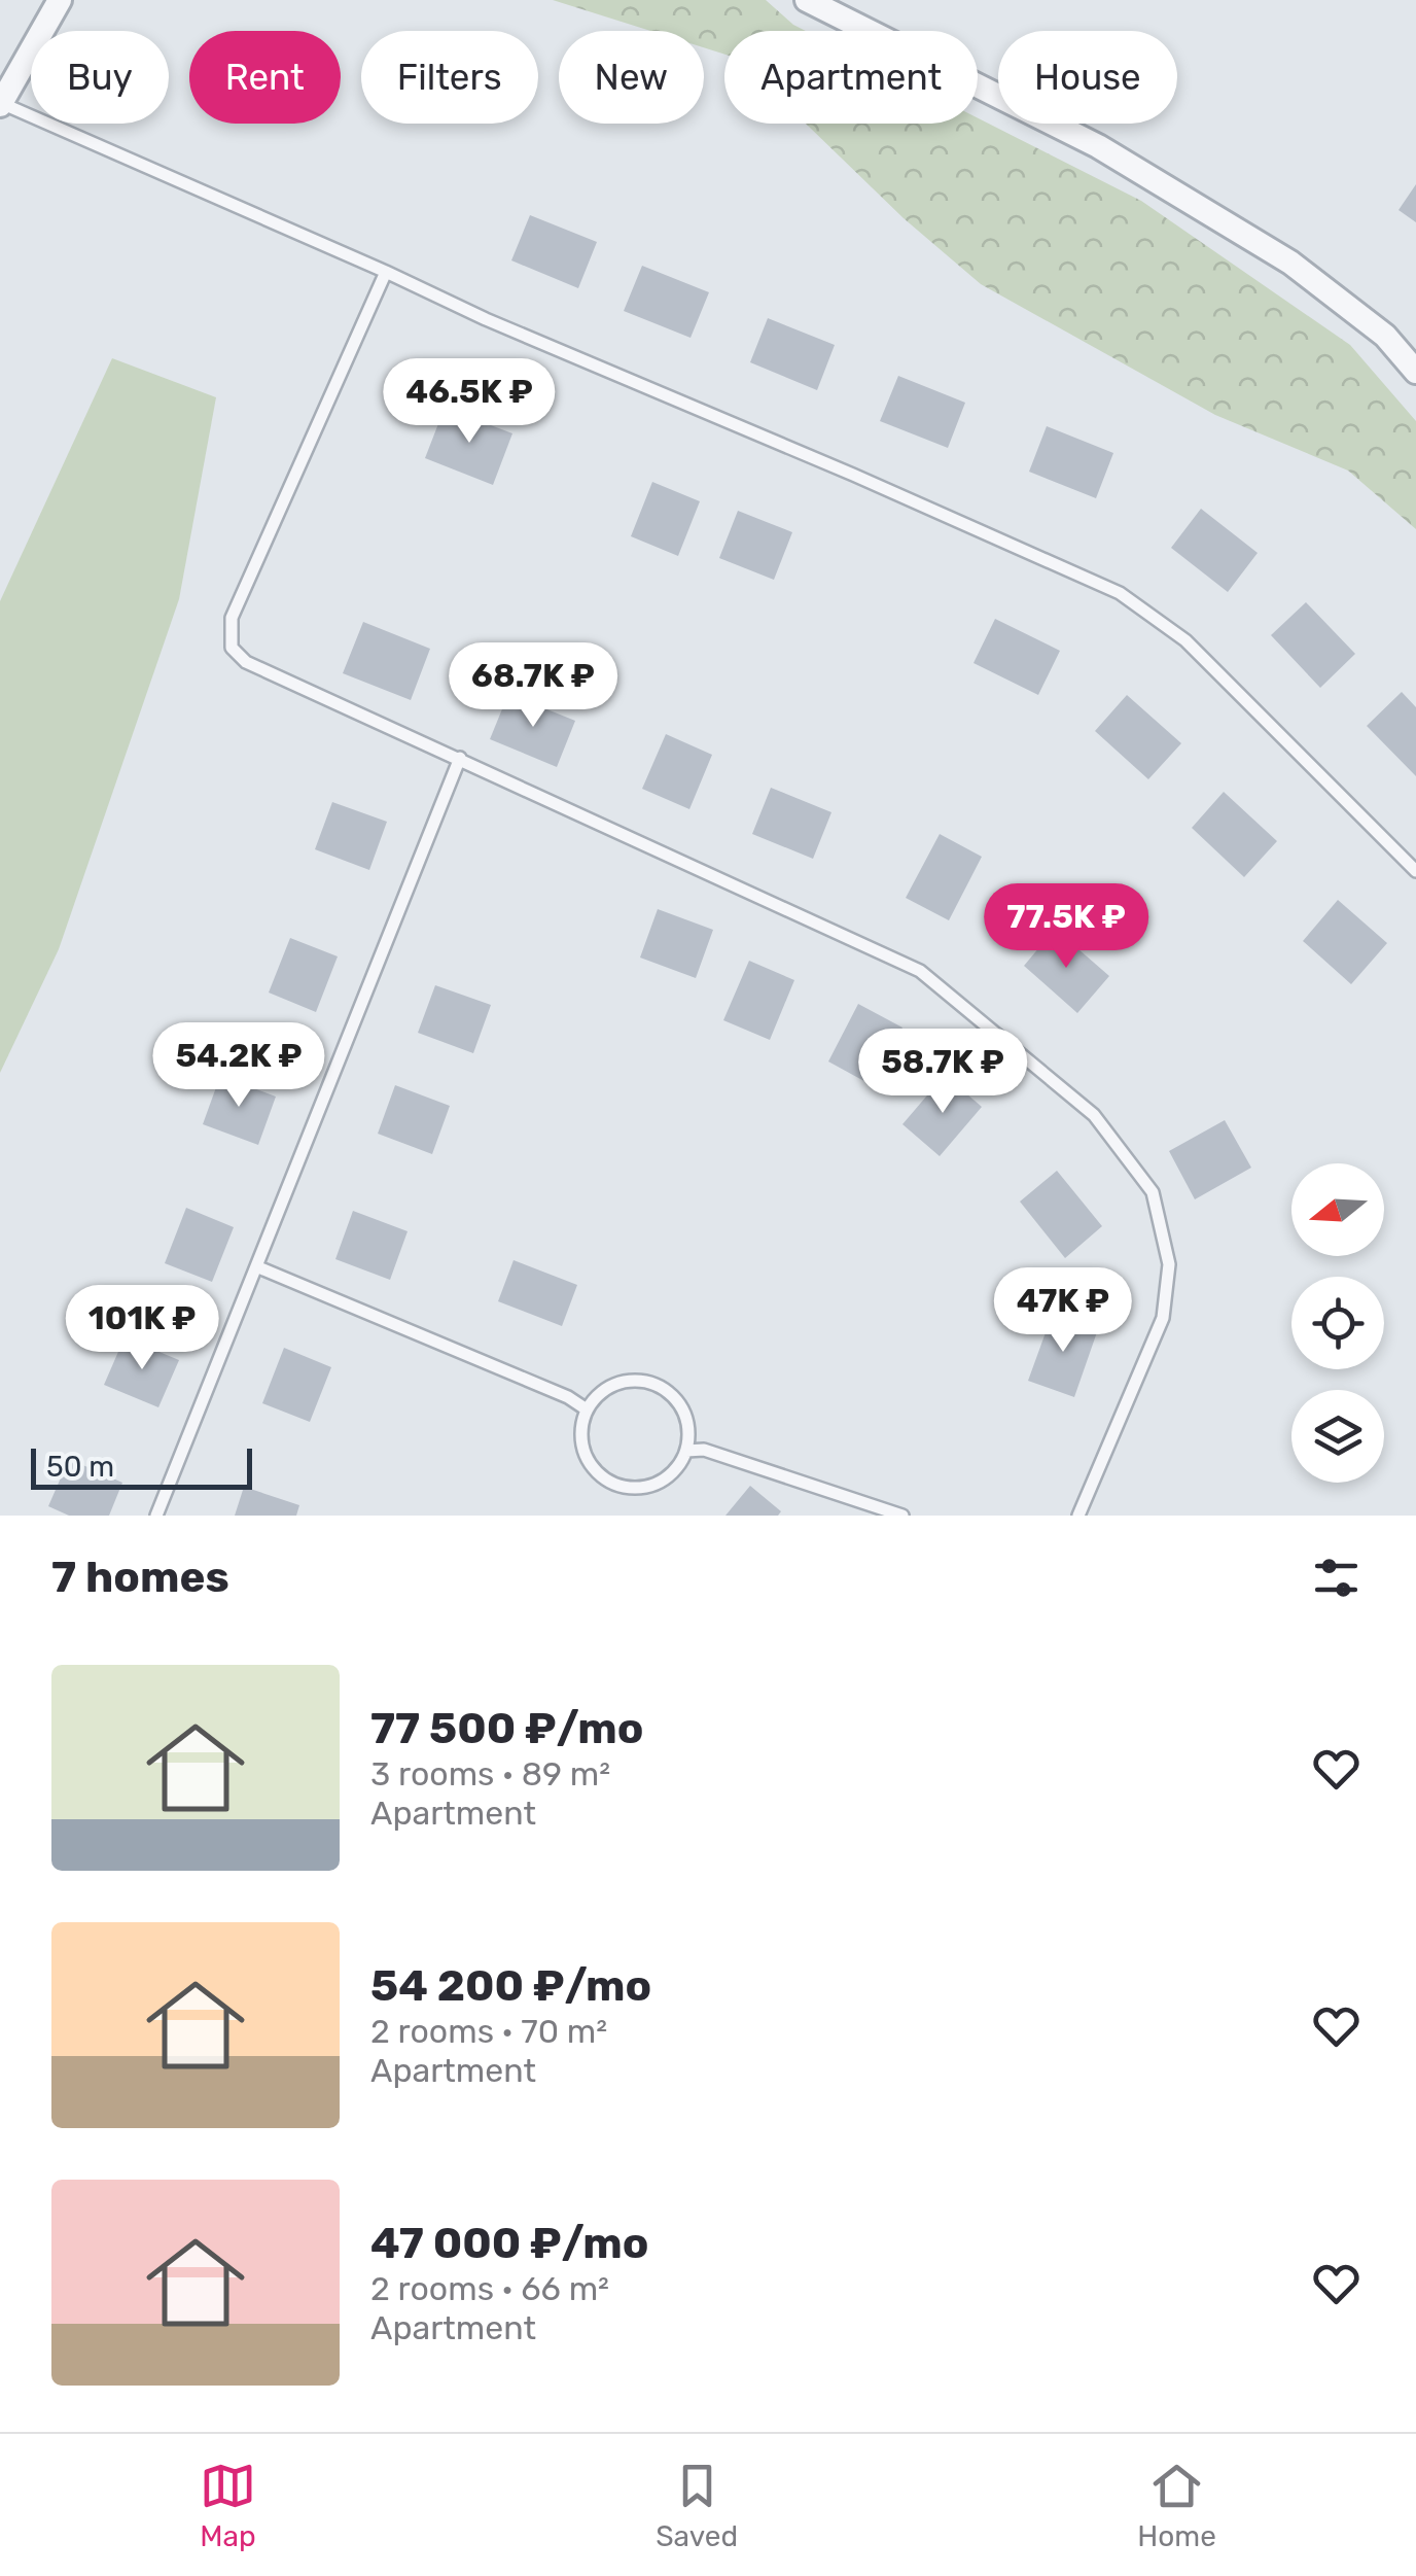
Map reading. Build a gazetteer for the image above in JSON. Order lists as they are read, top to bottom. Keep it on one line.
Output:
{"scale_bar":"50 m","north":"left","page":{"chip":["Buy","Rent","Filters","New","Apartment","House"],"price":["46.5K ₽","68.7K ₽","77.5K ₽","54.2K ₽","58.7K ₽","47K ₽","101K ₽"],"scale":"50 m","heading":"7 homes","list":[{"name":"77 500 ₽/mo","note":"3 rooms · 89 m² · Apartment"},{"name":"54 200 ₽/mo","note":"2 rooms · 70 m² · Apartment"},{"name":"47 000 ₽/mo","note":"2 rooms · 66 m² · Apartment"}],"tabs":["Map","Saved","Home"]}}
